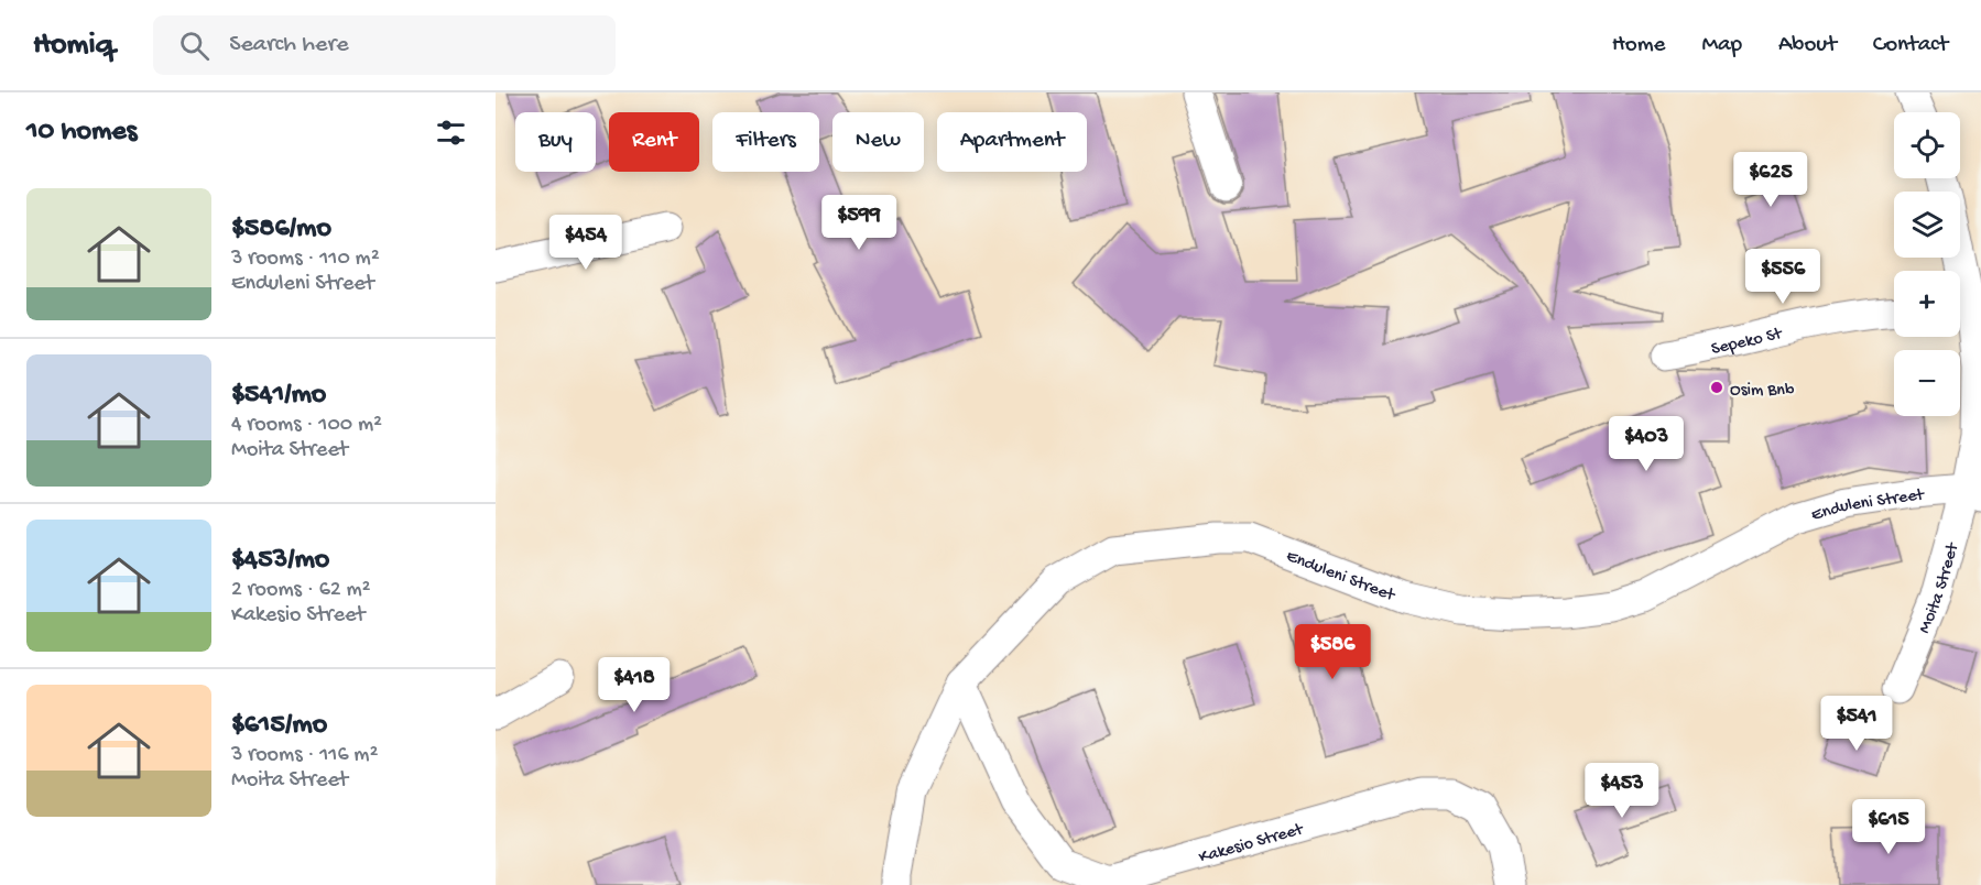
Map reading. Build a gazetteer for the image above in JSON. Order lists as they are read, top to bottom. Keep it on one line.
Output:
{"streets":{"street":["Sepeko St","Enduleni Street","Moita Street","Kakesio Street"]},"crossings":[["Enduleni Street","Moita Street"],["Enduleni Street","Kakesio Street"]],"places":["Osim Bnb"],"page":{"header":"Homiq","search":"Search here","nav":["Home","Map","About","Contact"],"heading":"10 homes","map_buttons":["+","−"],"chip":["Buy","Rent","Filters","New","Apartment"],"price":["$625","$599","$454","$556","$403","$586","$418","$541","$453","$615"],"list":[{"name":"$586/mo","note":"3 rooms · 110 m² · Enduleni Street"},{"name":"$541/mo","note":"4 rooms · 100 m² · Moita Street"},{"name":"$453/mo","note":"2 rooms · 62 m² · Kakesio Street"},{"name":"$615/mo","note":"3 rooms · 116 m² · Moita Street"}]}}
